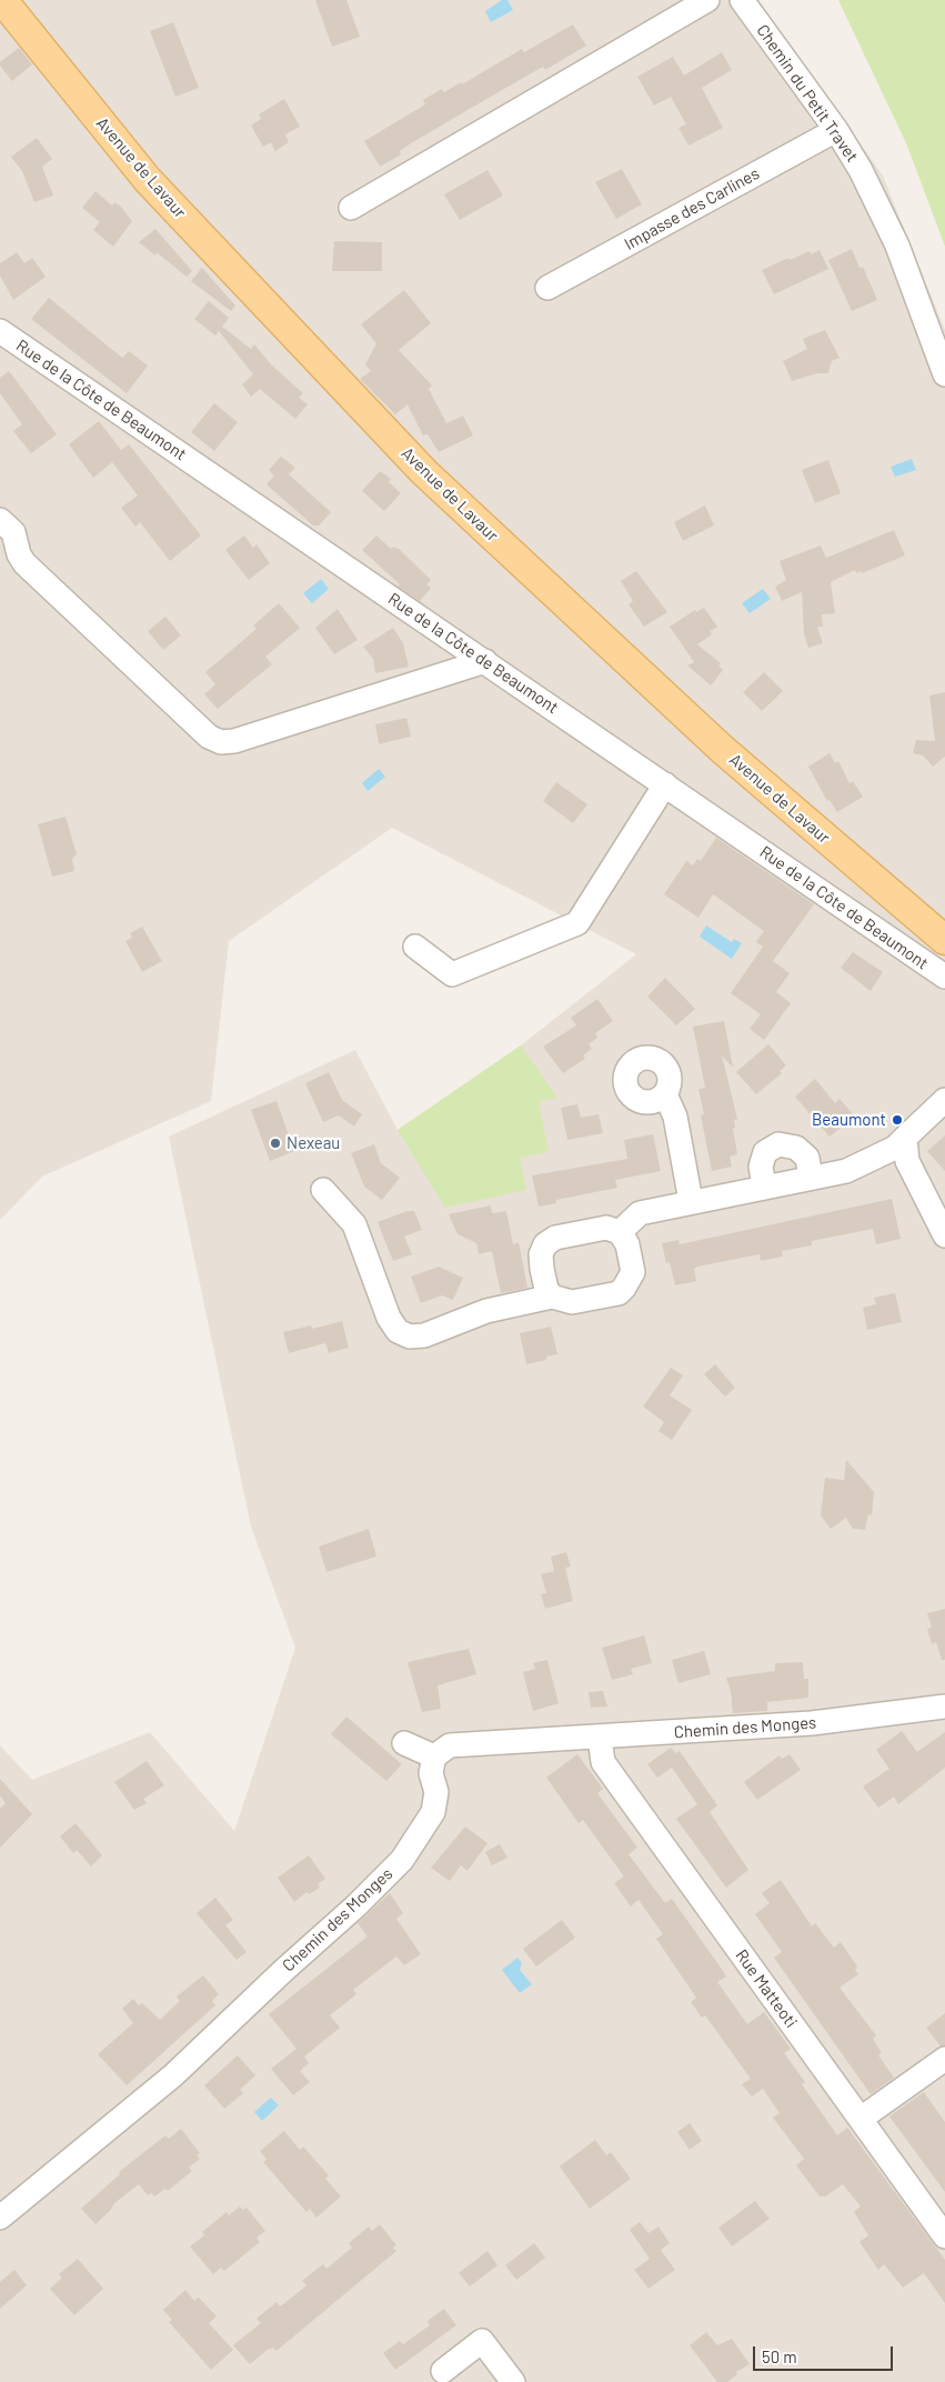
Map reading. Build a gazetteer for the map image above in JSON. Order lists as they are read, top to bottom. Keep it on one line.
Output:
{"streets":{"main road":["Avenue de Lavaur"],"street":["Chemin du Petit Travet","Impasse des Carlines","Rue de la Côte de Beaumont","Chemin des Monges","Rue Matteoti"]},"crossings":[["Chemin du Petit Travet","Impasse des Carlines"],["Chemin des Monges","Rue Matteoti"]],"places":["Beaumont","Nexeau"],"scale_bar":"50 m"}
